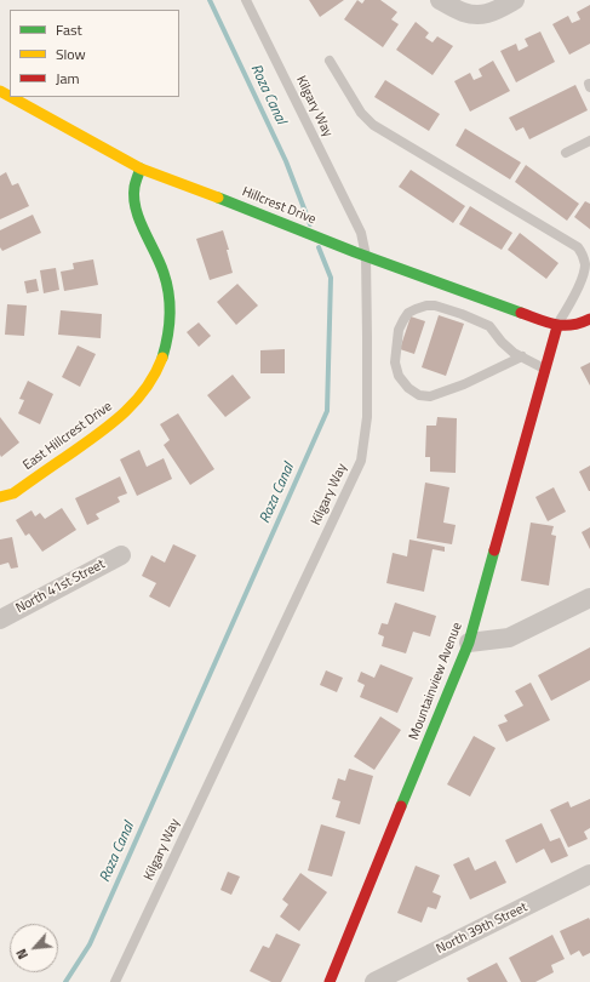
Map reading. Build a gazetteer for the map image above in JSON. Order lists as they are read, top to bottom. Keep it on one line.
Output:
{"streets":{"street":["Hillcrest Drive","East Hillcrest Drive","North 41st Street","Mountainview Avenue","North 39th Street"],"lane":["Kilgary Way"]},"crossings":[["Kilgary Way","Hillcrest Drive"],["Hillcrest Drive","East Hillcrest Drive"],["Hillcrest Drive","Mountainview Avenue"]],"water":["Roza Canal"],"legend":["Fast","Slow","Jam"],"north":"bottom left"}
